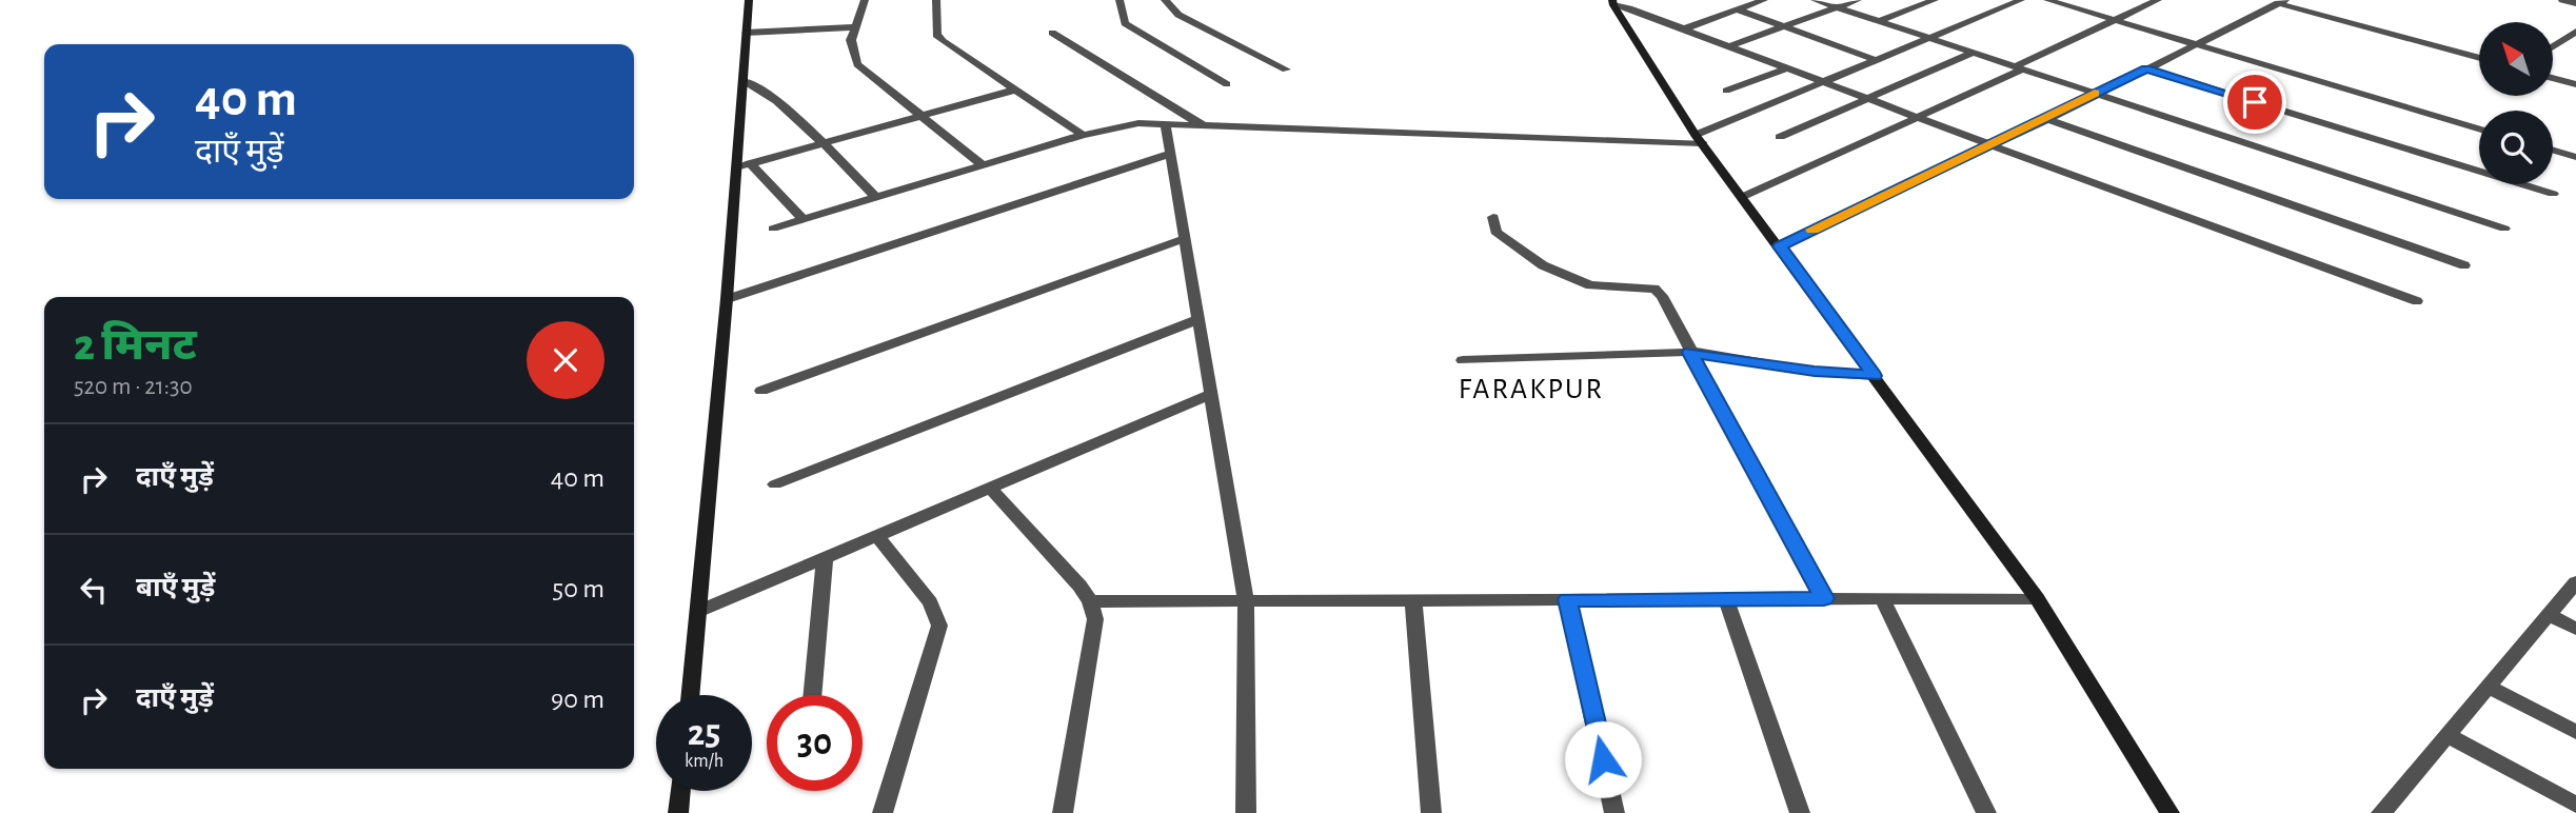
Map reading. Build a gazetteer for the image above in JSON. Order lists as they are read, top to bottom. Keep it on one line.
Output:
{"districts":["FARAKPUR"],"north":"top left","page":{"turn":["40 m","दाएँ मुड़ें"],"heading":["2 मिनट","520 m · 21:30"],"list":[{"name":"दाएँ मुड़ें","value":"40 m"},{"name":"बाएँ मुड़ें","value":"50 m"},{"name":"दाएँ मुड़ें","value":"90 m"}],"speed":"25 km/h","limit":"30"}}
